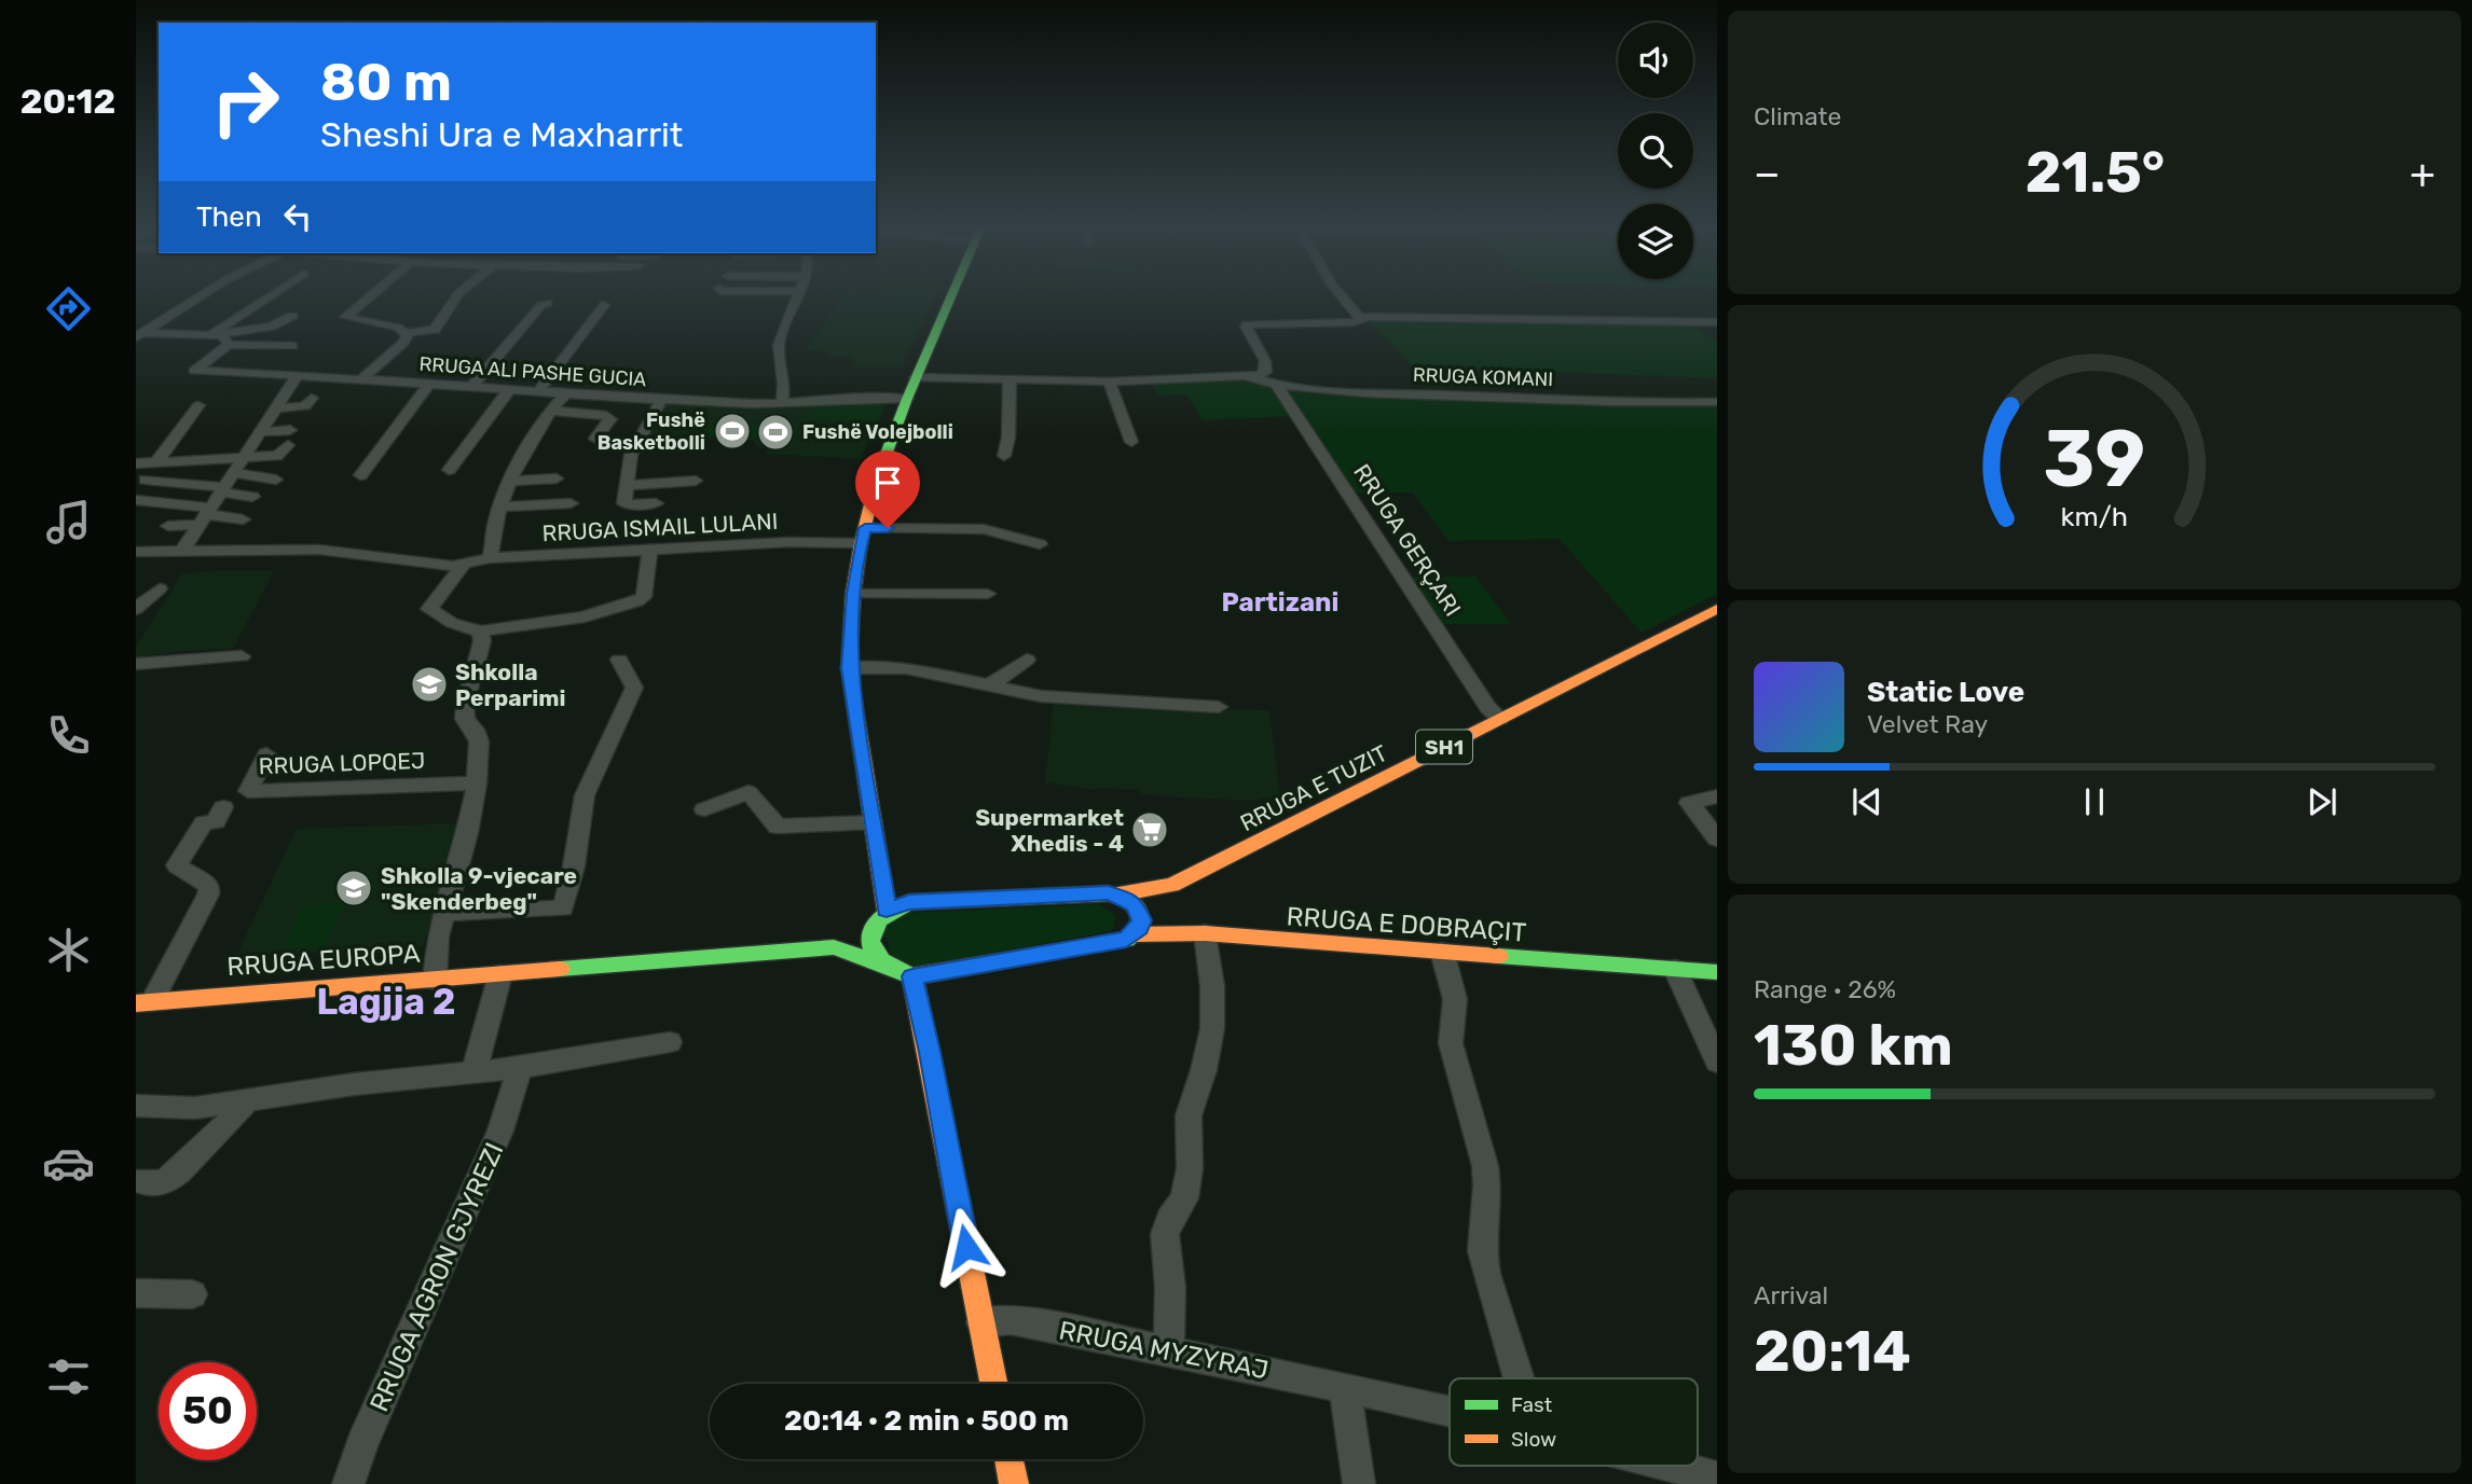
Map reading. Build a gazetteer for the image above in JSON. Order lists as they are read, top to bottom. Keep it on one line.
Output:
{"streets":{"main road":["SH1","RRUGA E TUZIT","RRUGA E DOBRAÇIT","RRUGA EUROPA"],"street":["RRUGA ALI PASHE GUCIA","RRUGA KOMANI","RRUGA ISMAIL LULANI","RRUGA GERÇARI","RRUGA LOPQEJ","RRUGA AGRON GJYREZI","RRUGA MYZYRAJ"]},"crossings":[["RRUGA KOMANI","RRUGA GERÇARI"],["RRUGA GERÇARI","RRUGA E TUZIT"],["SH1","RRUGA E TUZIT"],["SH1","RRUGA E DOBRAÇIT"],["SH1","RRUGA EUROPA"],["RRUGA E DOBRAÇIT","RRUGA EUROPA"]],"districts":["Partizani","Lagjja 2"],"places":{"sports":["Fushë Basketbolli","Fushë Volejbolli"],"school or university":["Shkolla Perparimi","Shkolla 9-vjecare \"Skenderbeg\""],"supermarket":["Supermarket Xhedis - 4"]},"legend":["Fast","Slow"],"page":{"tabs":"20:12","tile":["Climate",["Range · 26%","130 km"],["Arrival","20:14"]],"turn":["80 m","Sheshi Ura e Maxharrit"],"heat":["−","21.5°","+"],"then":"Then","song":["Static Love","Velvet Ray"],"limit":"50","trip":"20:14 · 2 min · 500 m","gauge":["39","km/h"]}}
